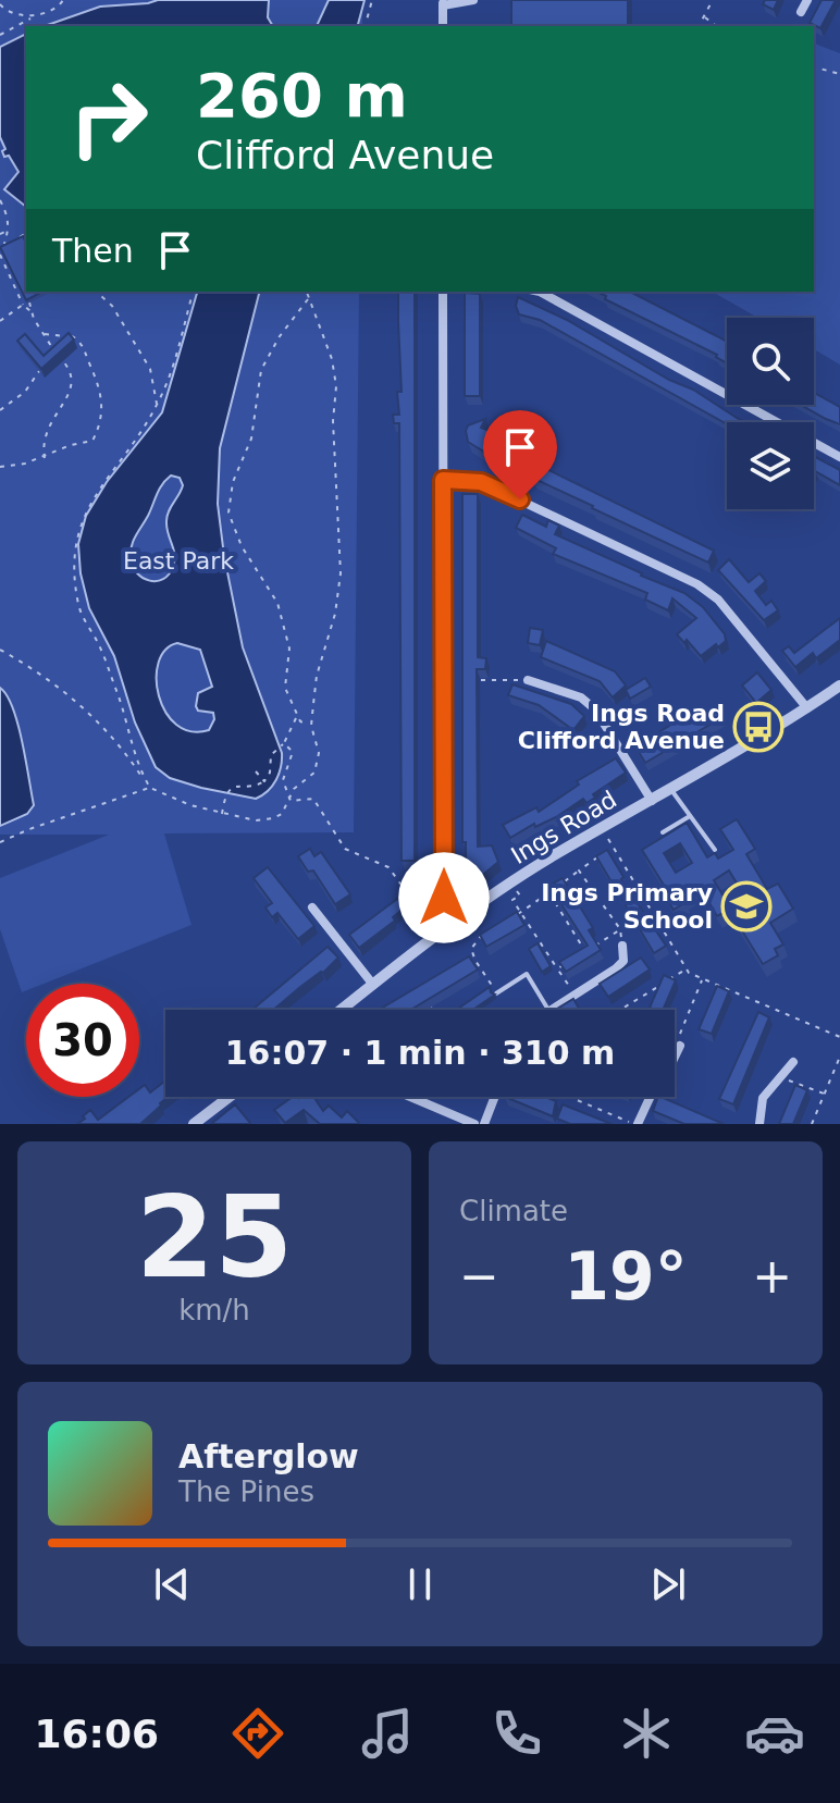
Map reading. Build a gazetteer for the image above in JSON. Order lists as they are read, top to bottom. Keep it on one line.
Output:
{"streets":{"street":["Ings Road"]},"parks":["East Park"],"places":{"bus stop":["Ings Road Clifford Avenue"],"school or university":["Ings Primary School"]},"page":{"turn":["260 m","Clifford Avenue"],"then":"Then","limit":"30","trip":"16:07 · 1 min · 310 m","tile":[["25","km/h"],"Climate"],"heat":["−","19°","+"],"song":["Afterglow","The Pines"],"tabs":"16:06"}}
